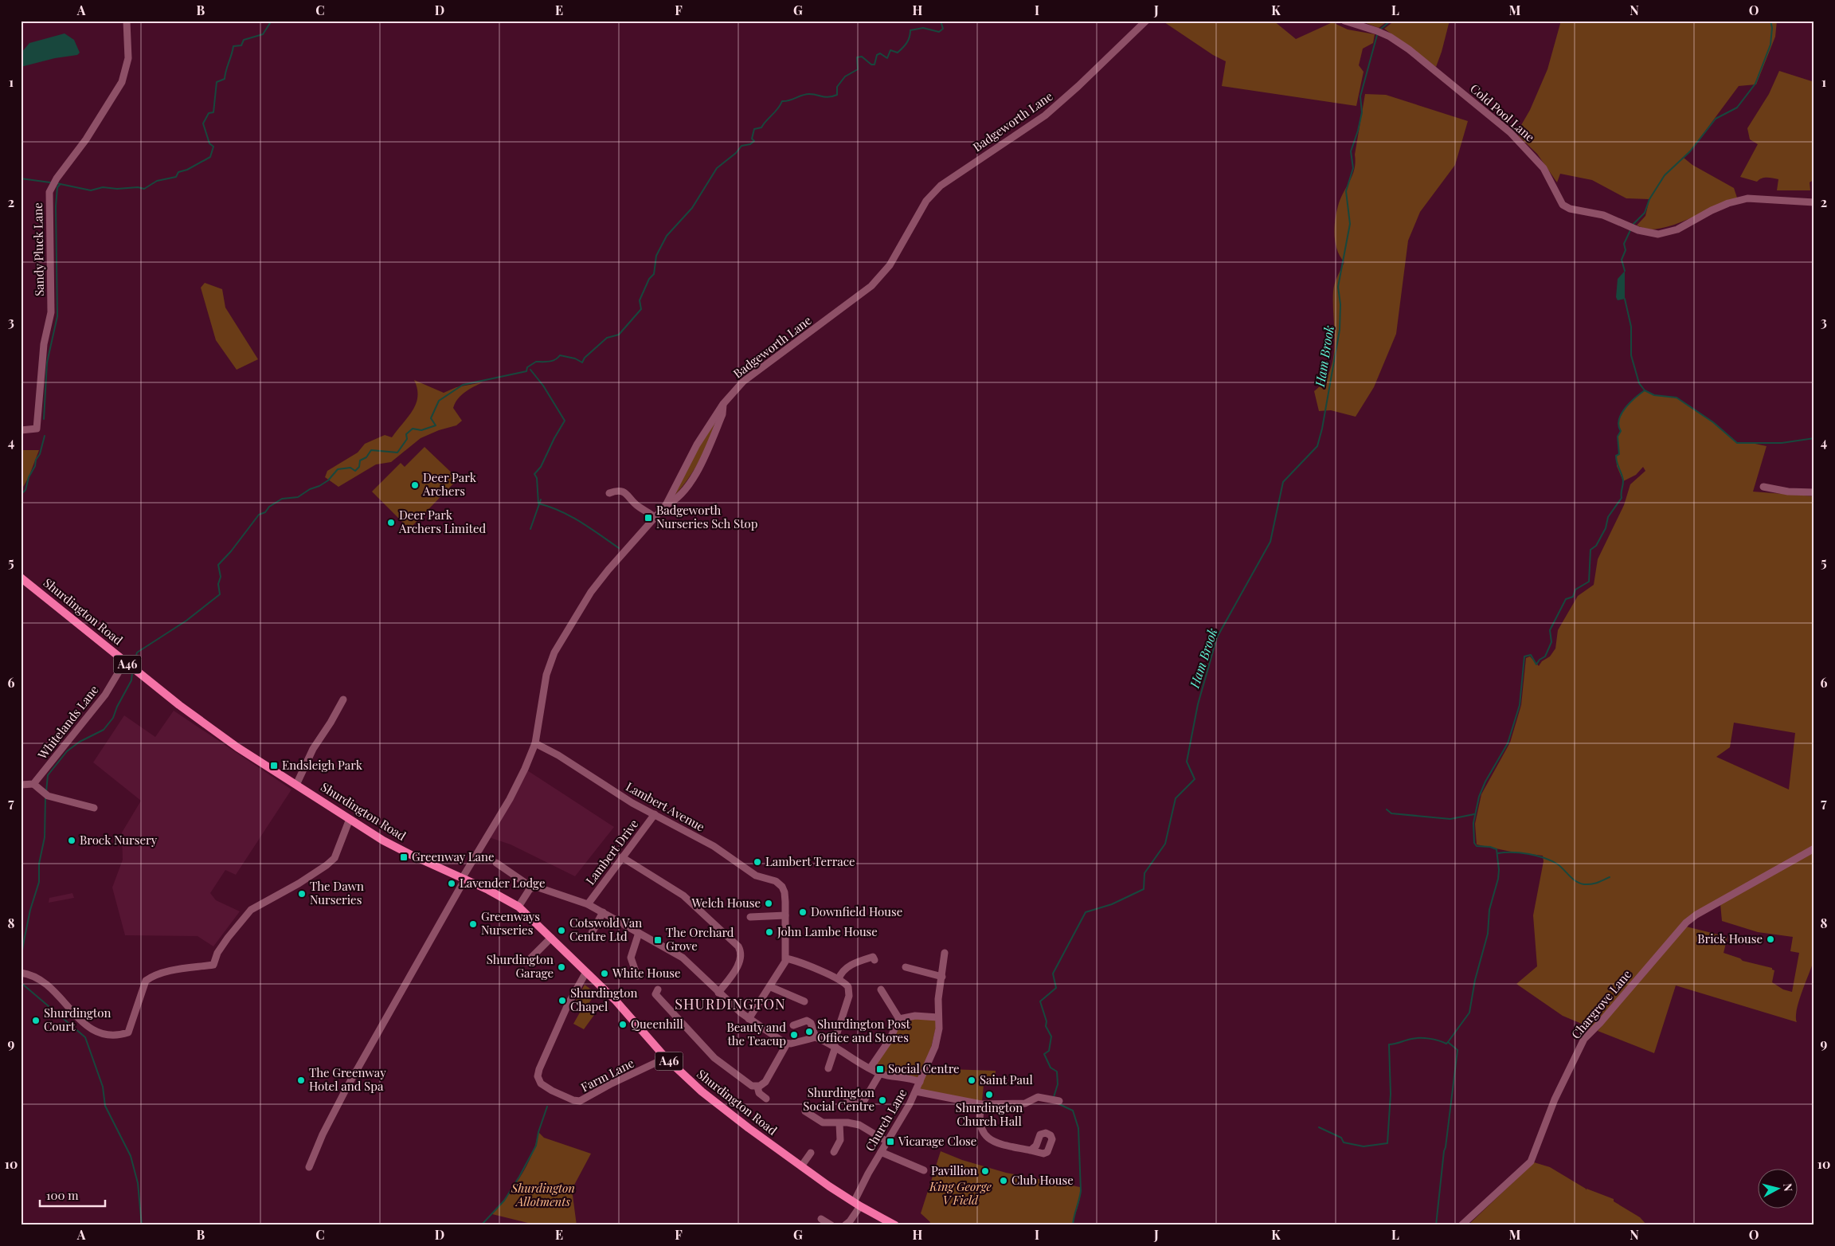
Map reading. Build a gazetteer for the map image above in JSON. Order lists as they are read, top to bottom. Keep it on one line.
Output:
{"streets":{"main road":["Shurdington Road","A46"],"street":["Cold Pool Lane","Badgeworth Lane","Sandy Pluck Lane","Whitelands Lane","Lambert Avenue","Lambert Drive","Chargrove Lane","Farm Lane","Church Lane"]},"crossings":[["Badgeworth Lane","Shurdington Road"],["Badgeworth Lane","Lambert Avenue"],["Shurdington Road","Whitelands Lane"],["Shurdington Road","Farm Lane"],["Shurdington Road","Church Lane"],["Lambert Avenue","Lambert Drive"]],"districts":["SHURDINGTON"],"water":["Ham Brook"],"parks":["King George V Field","Shurdington Allotments"],"places":{"other":["Deer Park Archers","Deer Park Archers Limited","Brock Nursery","Lambert Terrace","Lavender Lodge","The Dawn Nurseries","Welch House","Downfield House","Greenways Nurseries","Cotswold Van Centre Ltd","John Lambe House","Brick House","Shurdington Garage","White House","Shurdington Chapel","Shurdington Court","Queenhill","Shurdington Post Office and Stores","Beauty and the Teacup","The Greenway Hotel and Spa","Saint Paul","Shurdington Church Hall","Shurdington Social Centre","Pavillion","Club House"],"transit":["Badgeworth Nurseries Sch Stop","Endsleigh Park","Greenway Lane","The Orchard Grove","Social Centre","Vicarage Close"]},"scale_bar":"100 m","north":"right","grid":{"columns":["A","B","C","D","E","F","G","H","I","J","K","L","M","N","O"],"rows":["1","2","3","4","5","6","7","8","9","10"]}}
